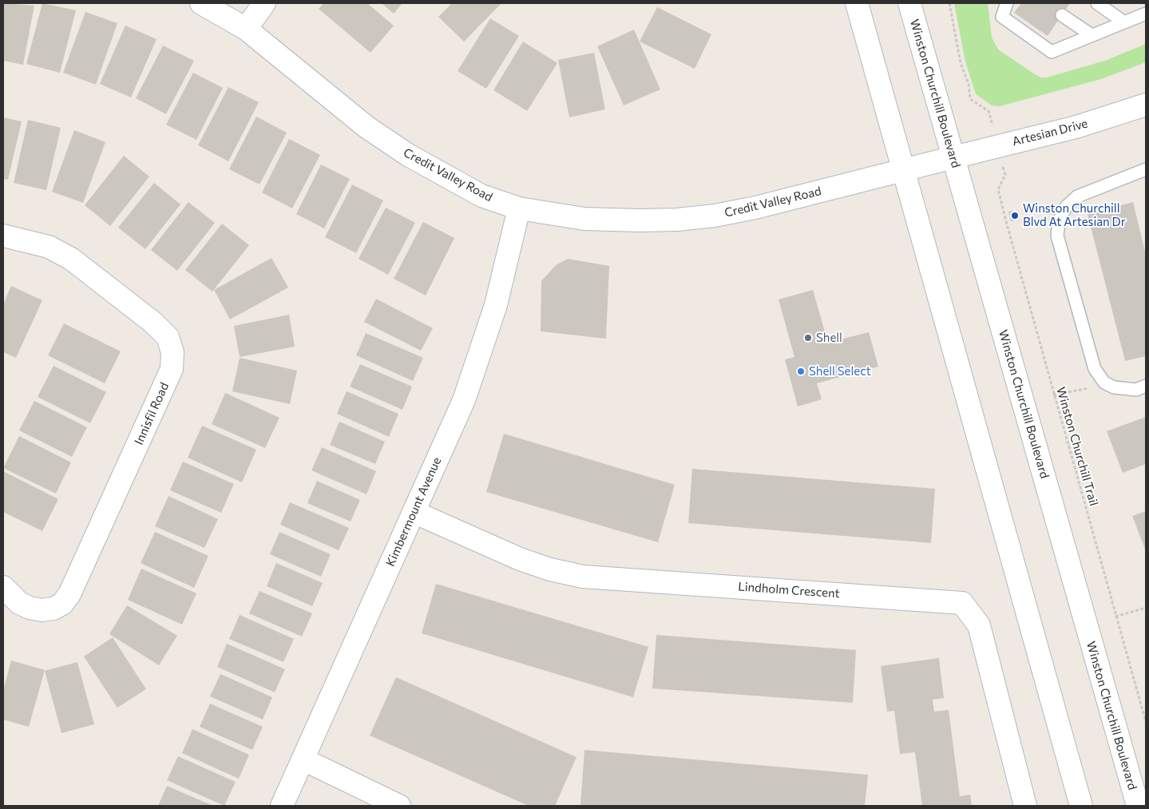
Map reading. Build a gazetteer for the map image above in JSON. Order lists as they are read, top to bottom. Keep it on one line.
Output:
{"streets":{"street":["Winston Churchill Boulevard","Artesian Drive","Credit Valley Road","Innisfil Road","Kimbermount Avenue","Lindholm Crescent"],"path":["Winston Churchill Trail"]},"crossings":[["Winston Churchill Boulevard","Artesian Drive"],["Artesian Drive","Credit Valley Road"],["Credit Valley Road","Kimbermount Avenue"],["Kimbermount Avenue","Lindholm Crescent"]],"places":["Winston Churchill Blvd At Artesian Dr","Shell","Shell Select"]}
